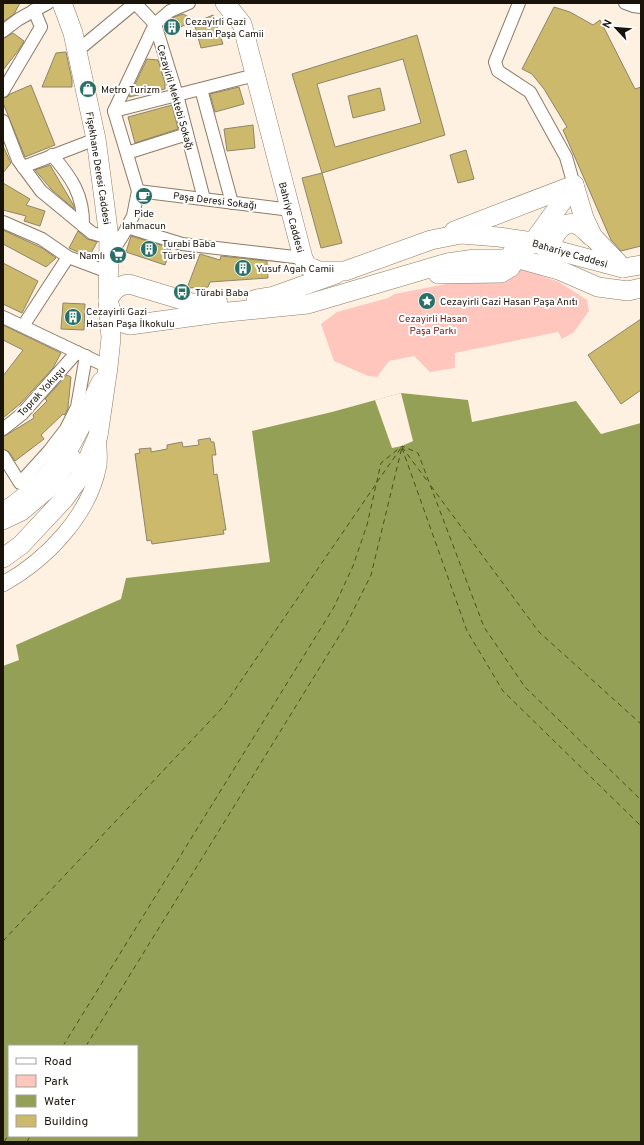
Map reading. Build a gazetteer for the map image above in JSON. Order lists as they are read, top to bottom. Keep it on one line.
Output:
{"streets":{"main road":["Fişekhane Deresi Caddesi","Bahriye Caddesi","Bahariye Caddesi"],"street":["Cezayirli Mektebi Sokağı","Paşa Deresi Sokağı","Toprak Yokuşu"]},"crossings":[["Cezayirli Mektebi Sokağı","Paşa Deresi Sokağı"],["Paşa Deresi Sokağı","Bahriye Caddesi"],["Bahriye Caddesi","Bahariye Caddesi"]],"parks":["Cezayirli Hasan Paşa Parkı"],"places":{"building":["Cezayirli Gazi Hasan Paşa Camii","Turabi Baba Türbesi","Yusuf Agah Camii","Cezayirli Gazi Hasan Paşa İlkokulu"],"shop":["Metro Turizm"],"cafe":["Pide lahmacun"],"supermarket":["Namlı"],"bus stop":["Türabi Baba"],"place":["Cezayirli Gazi Hasan Paşa Anıtı"]},"legend":["Road","Park","Water","Building"],"north":"top left"}
